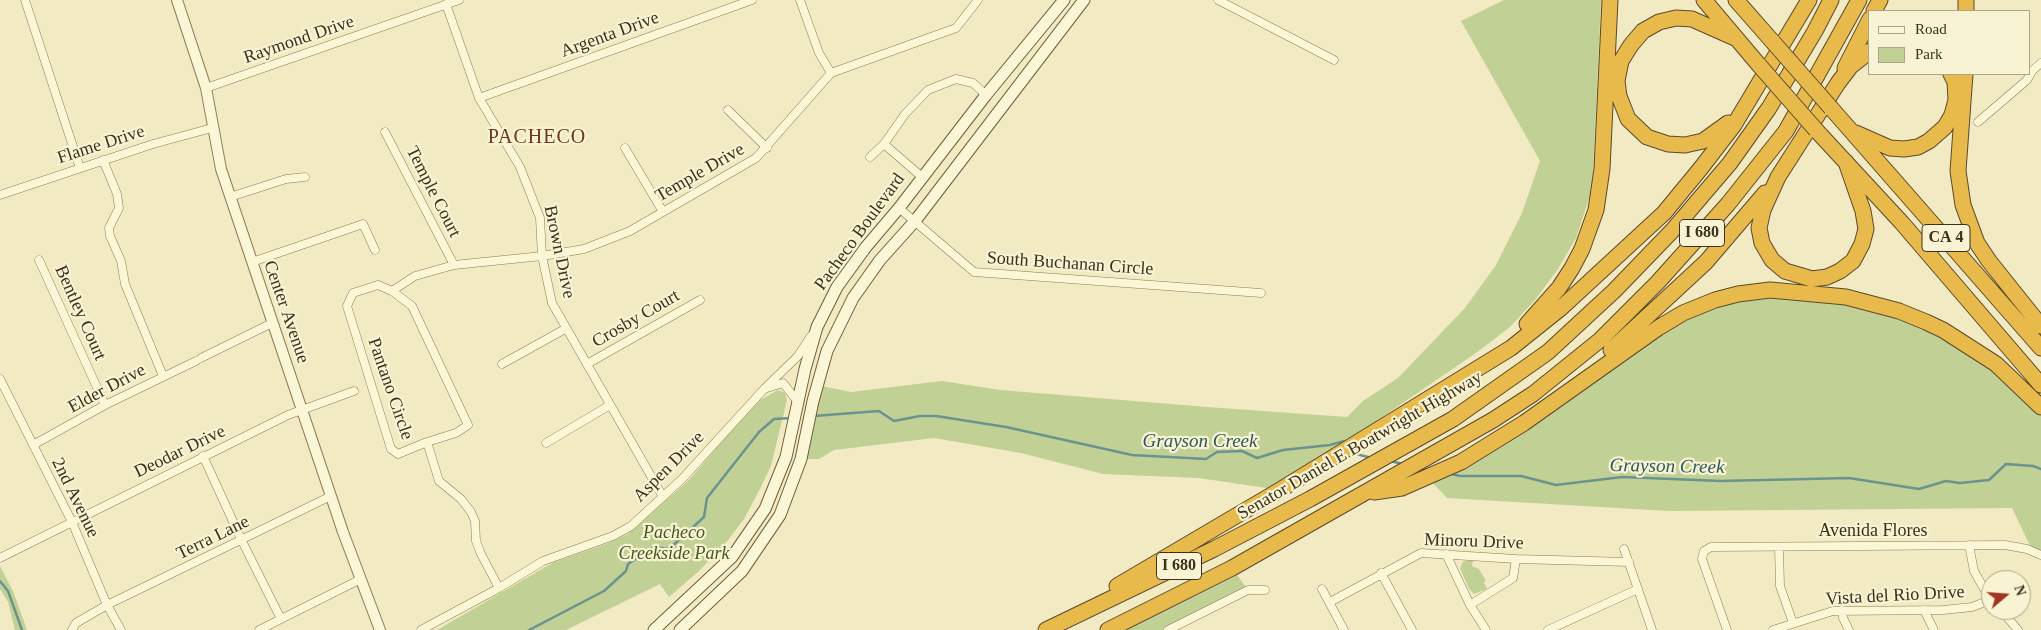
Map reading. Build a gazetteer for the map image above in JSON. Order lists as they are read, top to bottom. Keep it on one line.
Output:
{"streets":{"highway":["I 680","CA 4","Senator Daniel E Boatwright Highway"],"main road":["Pacheco Boulevard"],"street":["Argenta Drive","Raymond Drive","Flame Drive","Temple Drive","Temple Court","Brown Drive","South Buchanan Circle","Center Avenue","Bentley Court","Crosby Court","Elder Drive","Pantano Circle","Deodar Drive","Aspen Drive","2nd Avenue","Avenida Flores","Terra Lane","Minoru Drive","Vista del Rio Drive"]},"crossings":[["Argenta Drive","Brown Drive"],["Raymond Drive","Brown Drive"],["Raymond Drive","Center Avenue"],["Flame Drive","Center Avenue"],["Temple Drive","Temple Court"],["Temple Drive","Brown Drive"],["Temple Drive","Pantano Circle"],["Pacheco Boulevard","South Buchanan Circle"],["Pacheco Boulevard","Aspen Drive"],["Brown Drive","Crosby Court"],["Brown Drive","Aspen Drive"],["Center Avenue","Elder Drive"],["Center Avenue","Deodar Drive"],["Center Avenue","Terra Lane"],["Bentley Court","Elder Drive"],["Elder Drive","2nd Avenue"],["Deodar Drive","2nd Avenue"],["2nd Avenue","Terra Lane"]],"districts":["PACHECO"],"water":["Grayson Creek"],"parks":["Pacheco Creekside Park"],"legend":["Road","Park"],"north":"right"}
